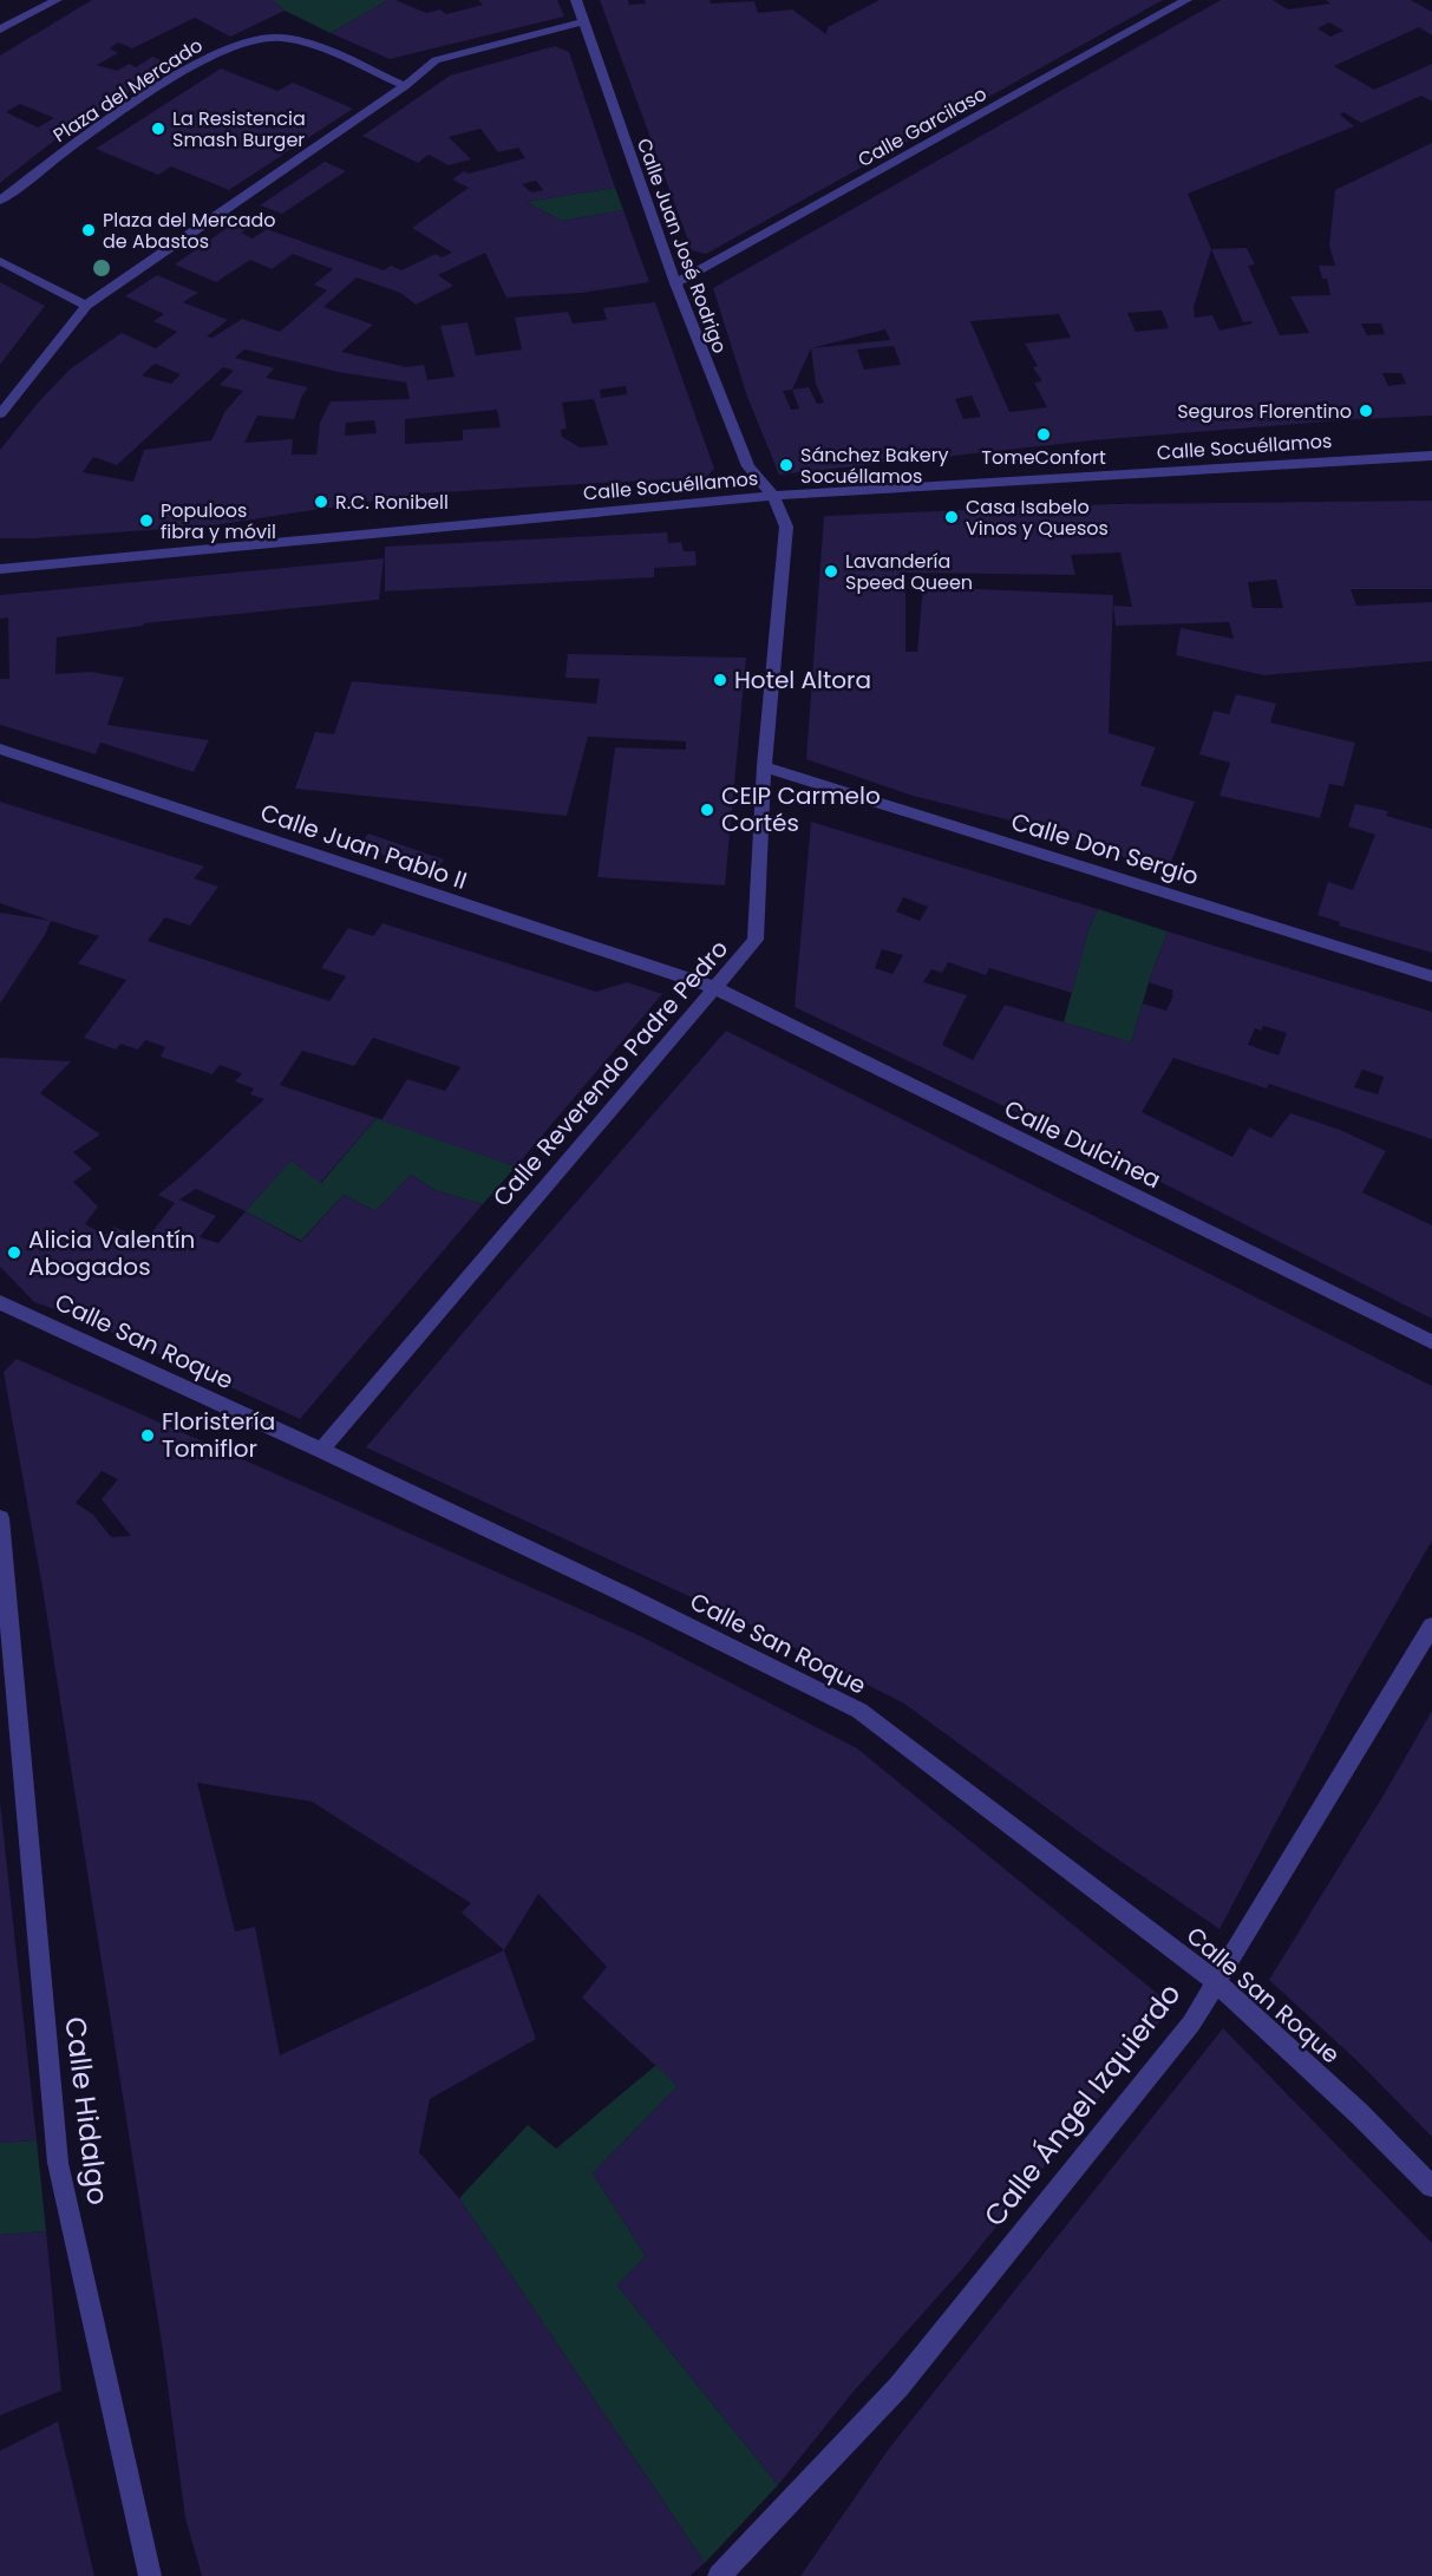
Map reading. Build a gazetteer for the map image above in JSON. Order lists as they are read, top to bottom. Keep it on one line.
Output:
{"streets":{"street":["Plaza del Mercado","Calle Garcilaso","Calle Juan José Rodrigo","Calle Socuéllamos","Calle Juan Pablo II","Calle Don Sergio","Calle Reverendo Padre Pedro","Calle Dulcinea","Calle San Roque","Calle Ángel Izquierdo","Calle Hidalgo"]},"crossings":[["Calle Garcilaso","Calle Juan José Rodrigo"],["Calle Juan José Rodrigo","Calle Socuéllamos"],["Calle Juan José Rodrigo","Calle Reverendo Padre Pedro"],["Calle Socuéllamos","Calle Reverendo Padre Pedro"],["Calle Juan Pablo II","Calle Reverendo Padre Pedro"],["Calle Juan Pablo II","Calle Dulcinea"],["Calle Don Sergio","Calle Reverendo Padre Pedro"],["Calle Reverendo Padre Pedro","Calle Dulcinea"],["Calle Reverendo Padre Pedro","Calle San Roque"],["Calle San Roque","Calle Ángel Izquierdo"]],"places":["La Resistencia Smash Burger","Plaza del Mercado de Abastos","Seguros Florentino","TomeConfort","Sánchez Bakery Socuéllamos","R.C. Ronibell","Casa Isabelo Vinos y Quesos","Populoos fibra y móvil","Lavandería Speed Queen","Hotel Altora","CEIP Carmelo Cortés","Alicia Valentín Abogados","Floristería Tomiflor"]}
